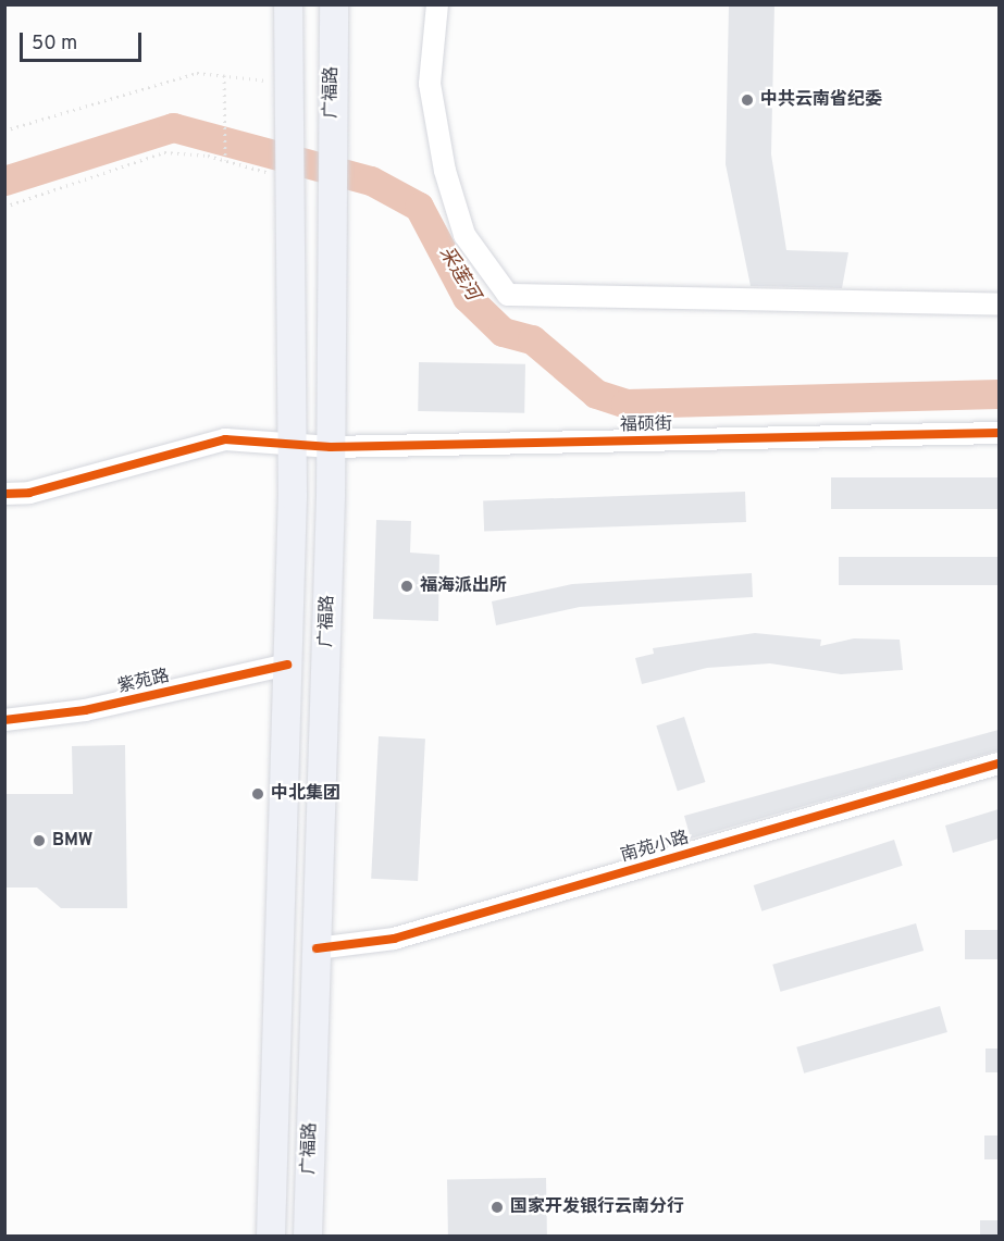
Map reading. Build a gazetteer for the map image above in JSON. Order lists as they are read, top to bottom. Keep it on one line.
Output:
{"streets":{"main road":["广福路"],"street":["福硕街","紫苑路","南苑小路"]},"crossings":[["广福路","福硕街"],["广福路","紫苑路"],["广福路","南苑小路"]],"water":["采莲河"],"places":["中共云南省纪委","福海派出所","中北集团","BMW","国家开发银行云南分行"],"scale_bar":"50 m"}
